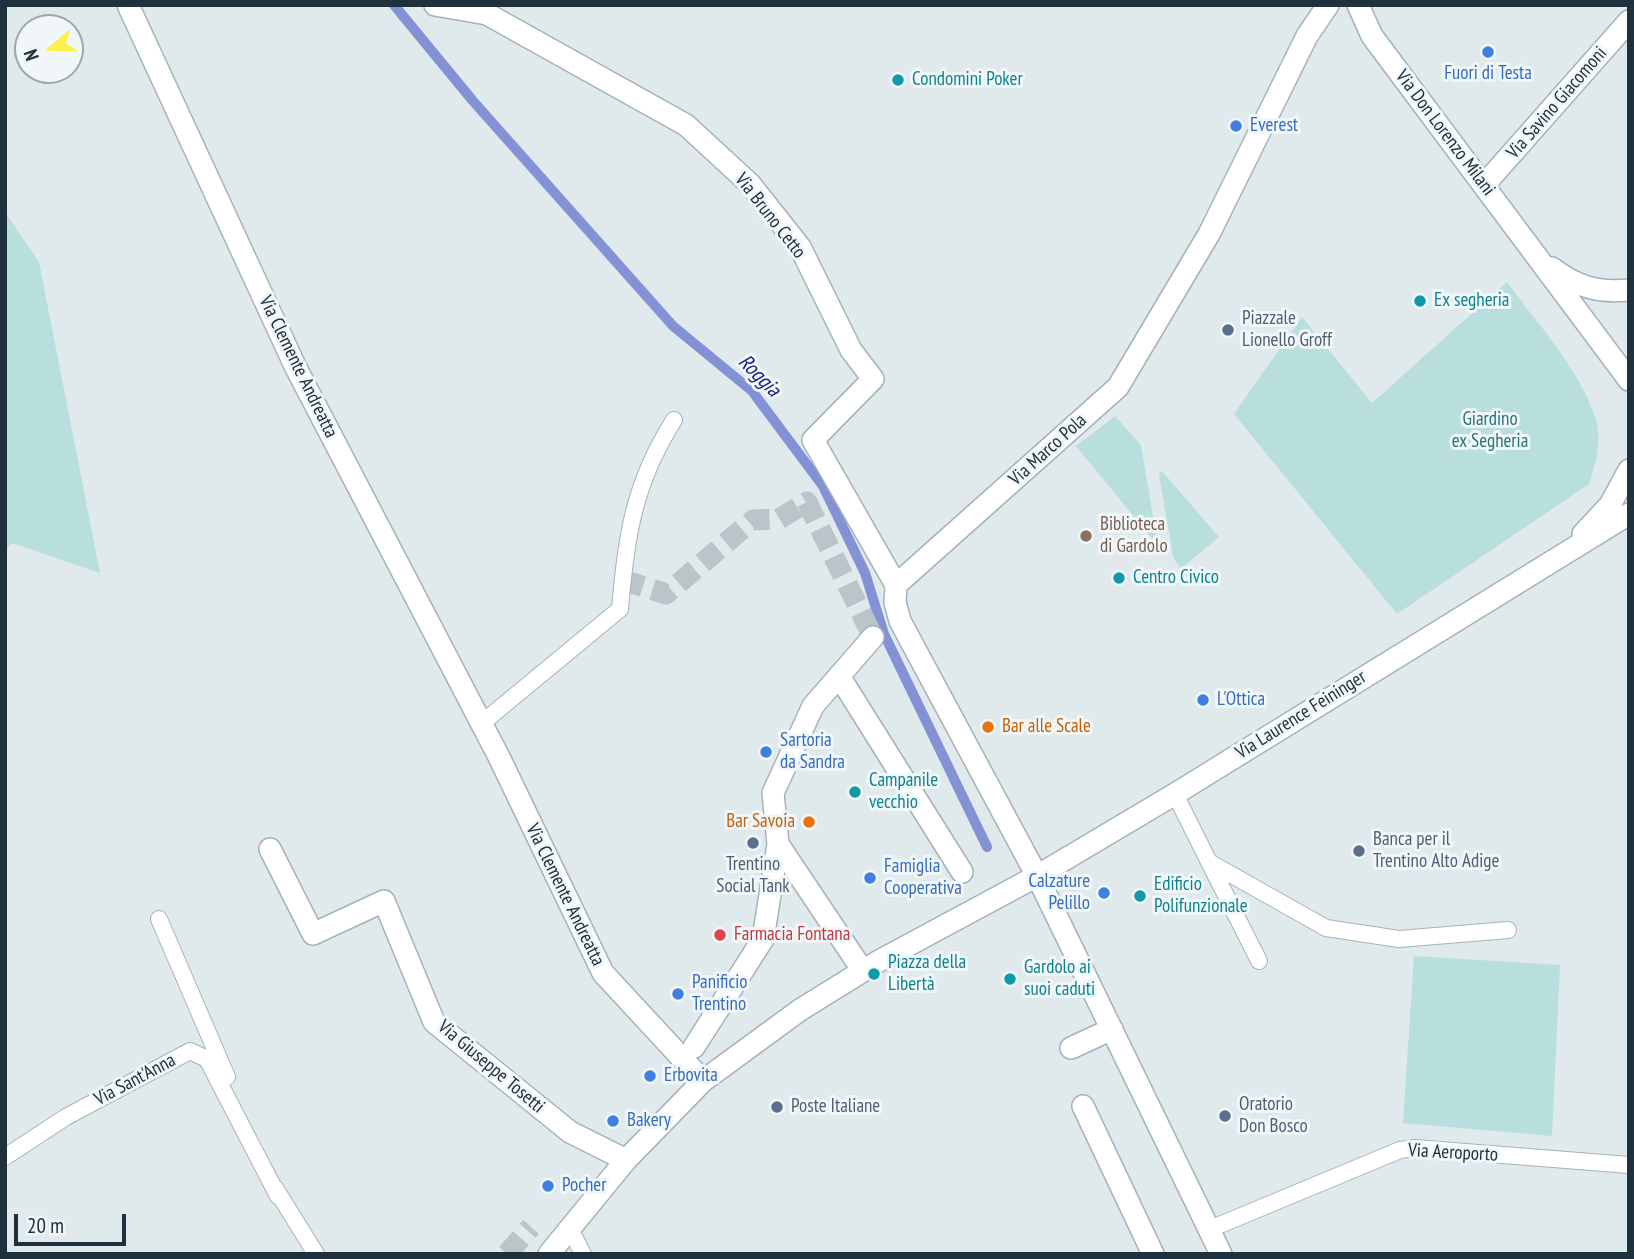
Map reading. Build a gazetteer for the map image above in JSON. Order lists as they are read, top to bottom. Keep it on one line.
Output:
{"streets":{"street":["Via Savino Giacomoni","Via Don Lorenzo Milani","Via Bruno Cetto","Via Clemente Andreatta","Via Marco Pola","Via Laurence Feininger","Via Giuseppe Tosetti"],"lane":["Via Sant'Anna","Via Aeroporto"]},"crossings":[["Via Savino Giacomoni","Via Don Lorenzo Milani"],["Via Bruno Cetto","Via Marco Pola"]],"water":["Roggia"],"parks":["Giardino ex Segheria"],"places":["Fuori di Testa","Condomini Poker","Everest","Ex segheria","Piazzale Lionello Groff","Biblioteca di Gardolo","Centro Civico","L'Ottica","Bar alle Scale","Sartoria da Sandra","Campanile vecchio","Bar Savoia","Trentino Social Tank","Banca per il Trentino Alto Adige","Famiglia Cooperativa","Calzature Pelillo","Edificio Polifunzionale","Farmacia Fontana","Piazza della Libertà","Gardolo ai suoi caduti","Panificio Trentino","Erbovita","Poste Italiane","Oratorio Don Bosco","Bakery","Pocher"],"scale_bar":"20 m","north":"left"}
